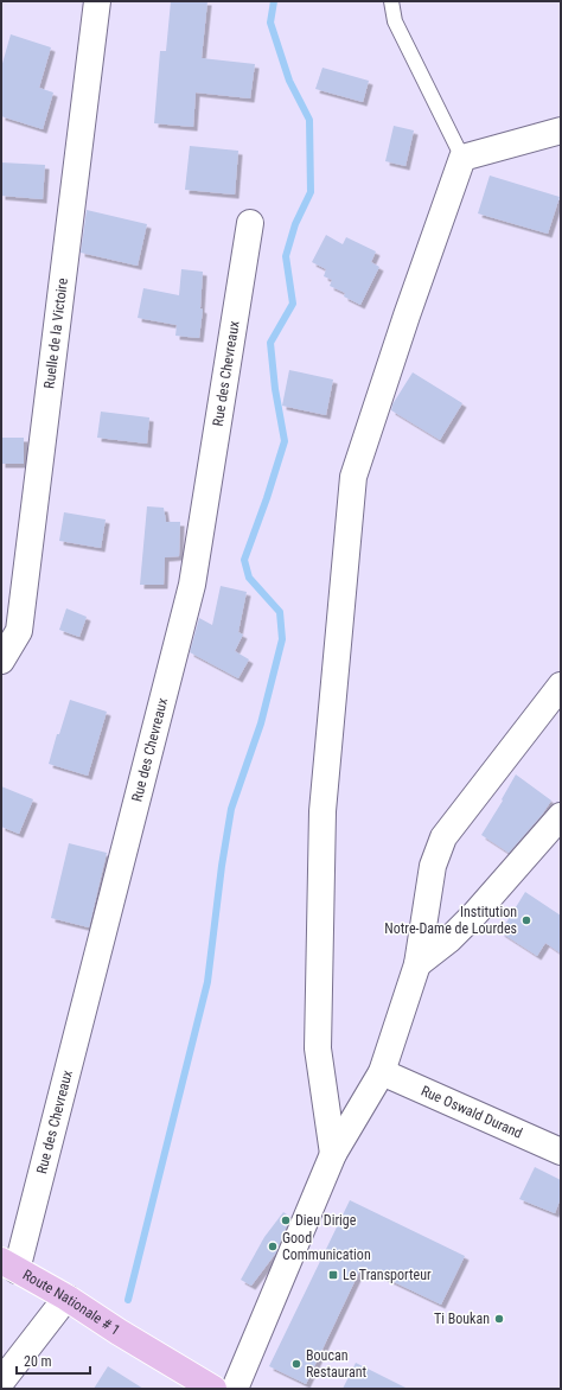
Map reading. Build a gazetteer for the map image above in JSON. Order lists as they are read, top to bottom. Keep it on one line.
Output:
{"streets":{"main road":["Route Nationale # 1"],"street":["Ruelle de la Victoire","Rue des Chevreaux","Rue Oswald Durand"]},"crossings":[["Rue des Chevreaux","Route Nationale # 1"]],"places":{"other":["Institution Notre-Dame de Lourdes","Dieu Dirige","Good Communication","Ti Boukan","Boucan Restaurant"],"transit":["Le Transporteur"]},"scale_bar":"20 m"}
